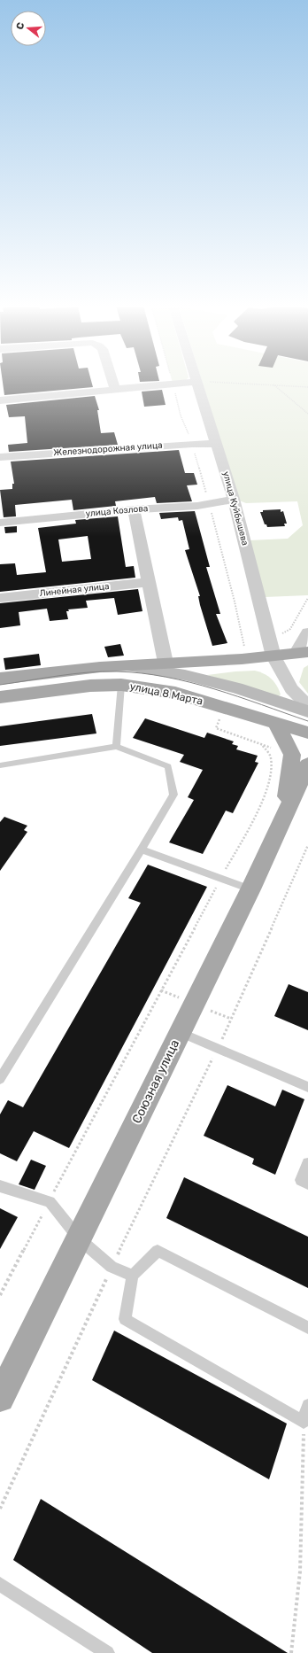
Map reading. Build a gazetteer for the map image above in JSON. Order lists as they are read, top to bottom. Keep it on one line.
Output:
{"streets":{"main road":["улица 8 Марта","Союзная улица"],"street":["Железнодорожная улица","улица Куйбышева","улица Козлова","Линейная улица"]},"crossings":[["Железнодорожная улица","улица Куйбышева"],["улица Куйбышева","улица Козлова"]],"north":"left"}
